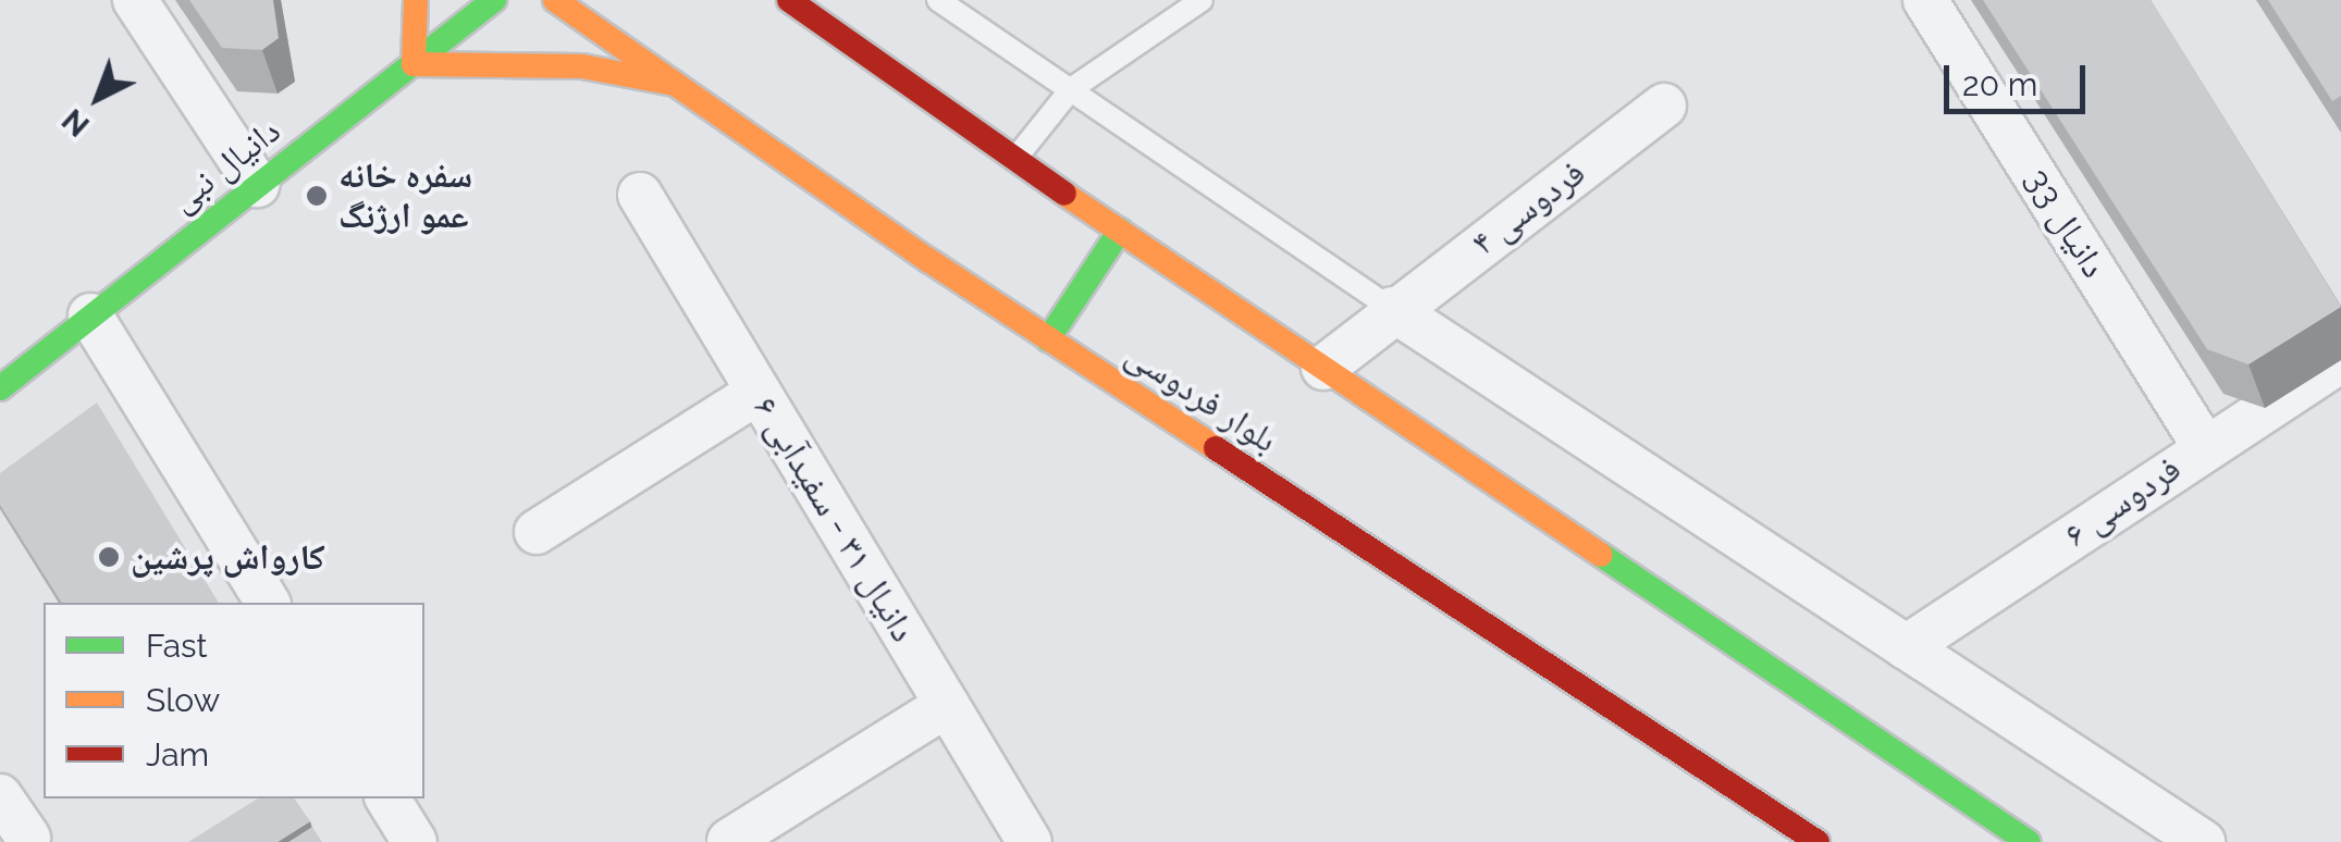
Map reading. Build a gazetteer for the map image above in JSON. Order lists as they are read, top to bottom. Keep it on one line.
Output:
{"streets":{"main road":["دانیال نبی","بلوار فردوسی"],"street":["فردوسی ۴","دانیال 33","فردوسی ۶","دانیال ۳۱ - سفیدآبی ۶"]},"crossings":[["دانیال 33","فردوسی ۶"]],"places":["سفره خانه عمو ارژنگ","کارواش پرشین"],"legend":["Fast","Slow","Jam"],"scale_bar":"20 m","north":"bottom left"}
